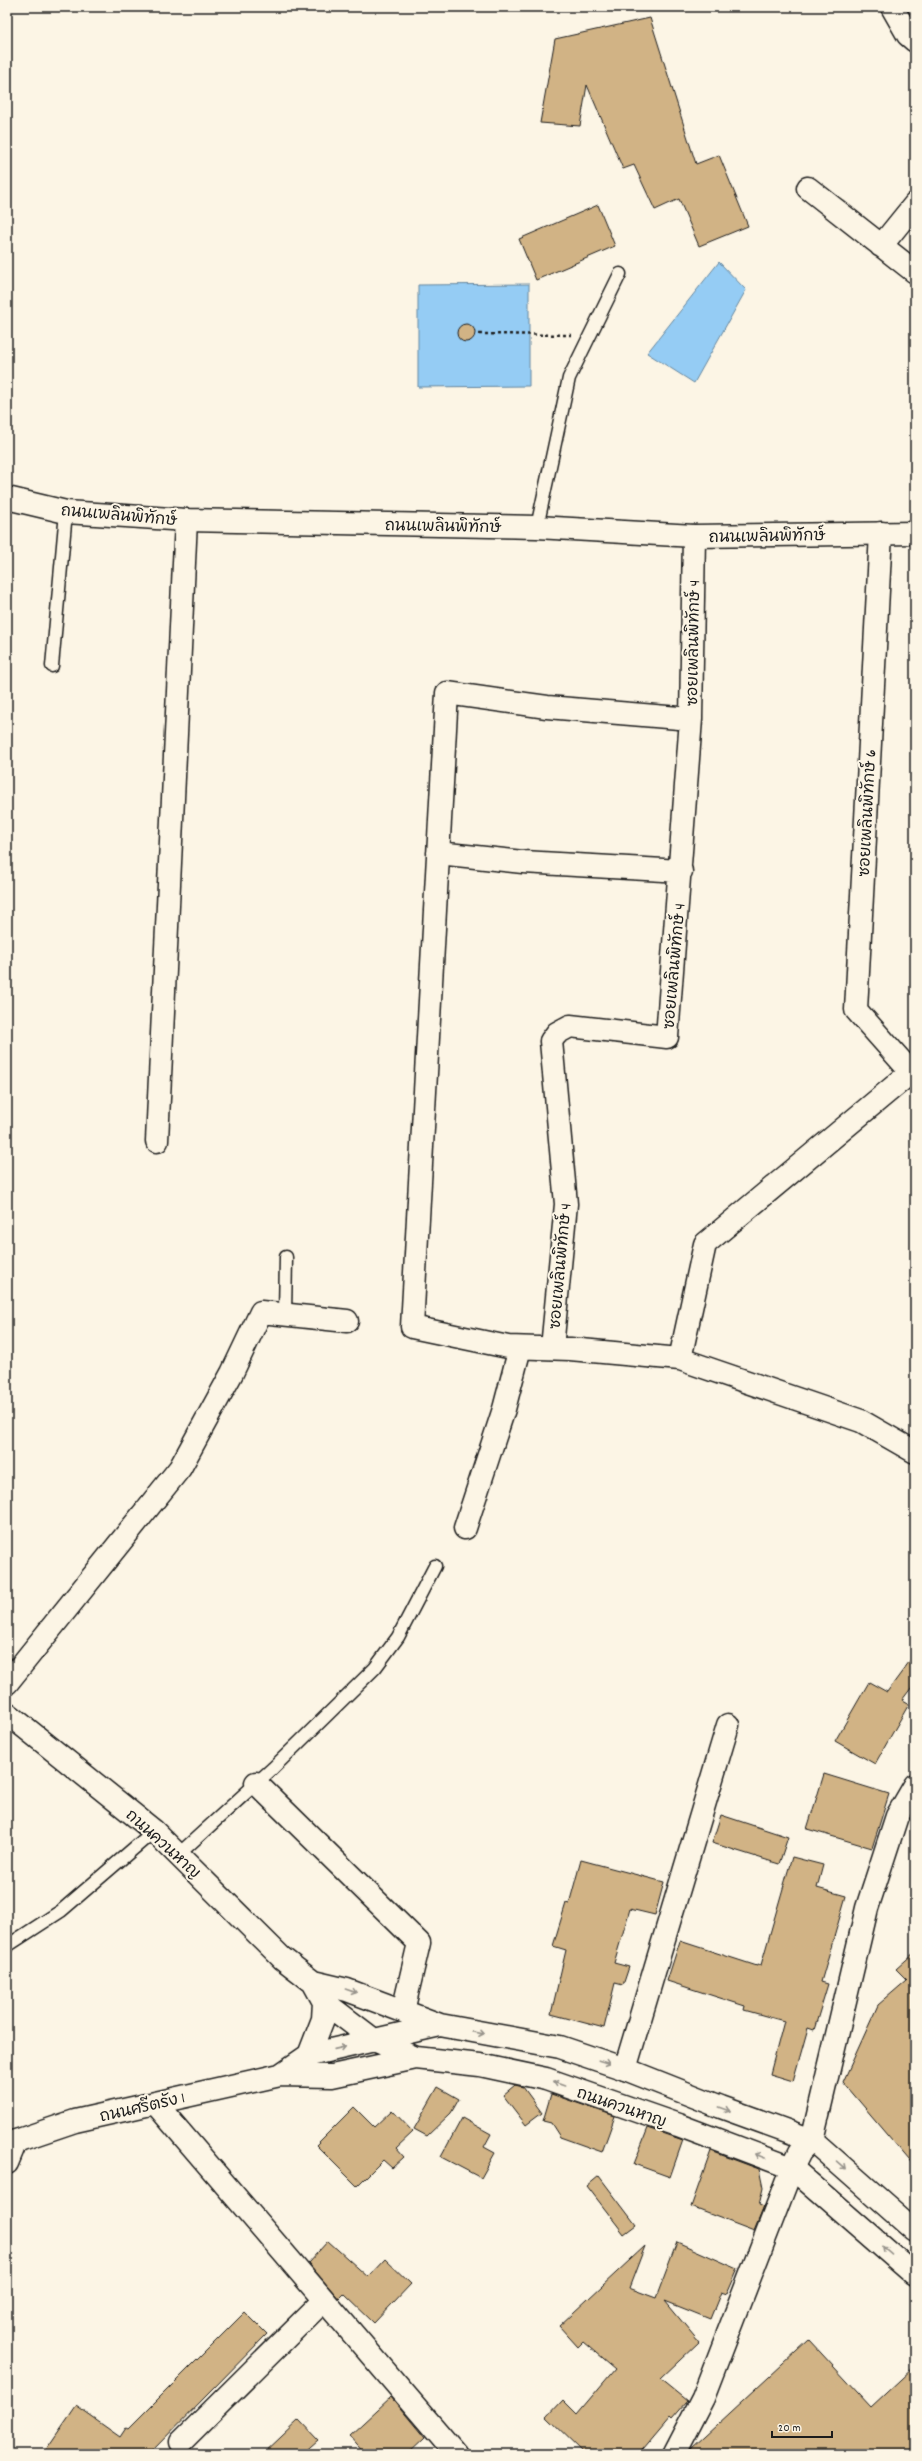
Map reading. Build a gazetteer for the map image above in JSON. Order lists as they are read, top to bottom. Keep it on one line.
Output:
{"streets":{"street":["ถนนเพลินพิทักษ์","ซอยเพลินพิทักษ์ 4","ซอยเพลินพิทักษ์ 6","ถนนควนหาญ","ถนนศรีตรัง 1"]},"crossings":[["ถนนเพลินพิทักษ์","ซอยเพลินพิทักษ์ 4"],["ถนนเพลินพิทักษ์","ซอยเพลินพิทักษ์ 6"],["ถนนควนหาญ","ถนนศรีตรัง 1"]],"scale_bar":"20 m"}
